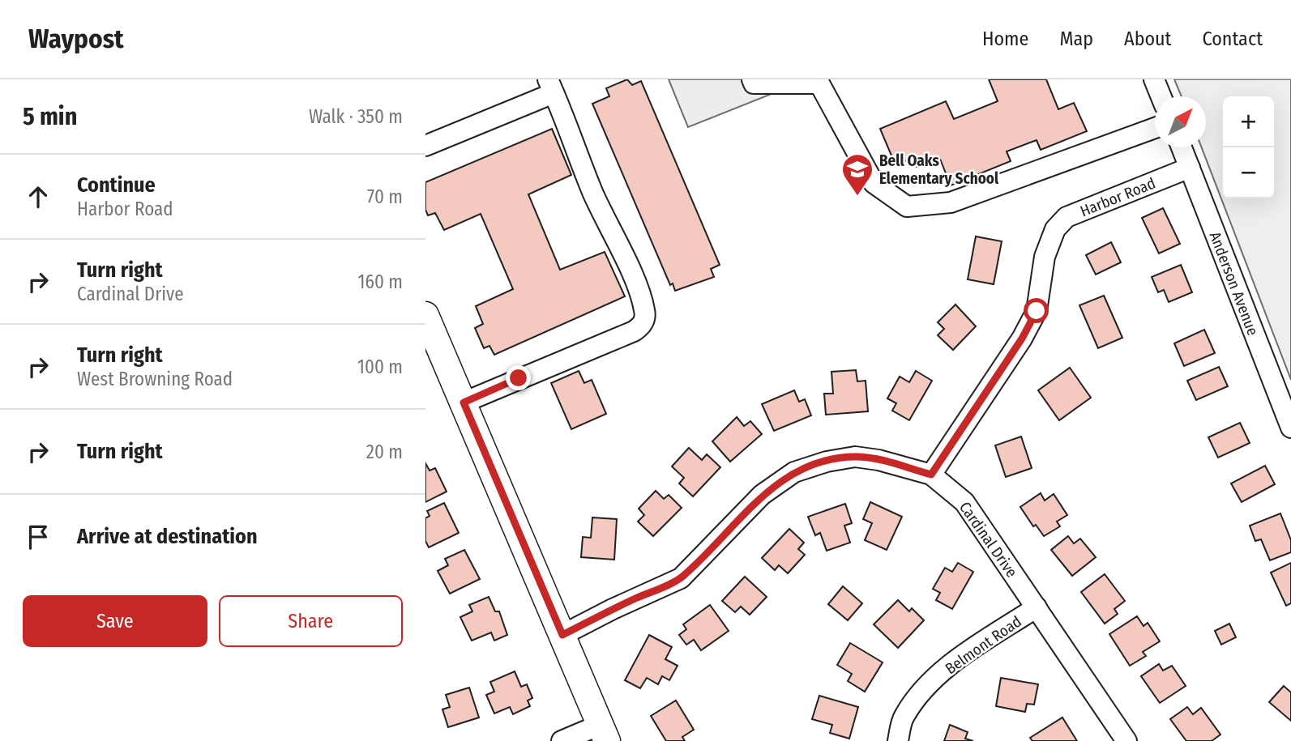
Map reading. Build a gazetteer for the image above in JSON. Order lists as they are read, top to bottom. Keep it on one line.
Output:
{"streets":{"street":["Harbor Road","Anderson Avenue","Cardinal Drive","Belmont Road"]},"crossings":[["Harbor Road","Anderson Avenue"],["Harbor Road","Cardinal Drive"],["Cardinal Drive","Belmont Road"]],"places":{"school or university":["Bell Oaks Elementary School"]},"north":"top right","page":{"header":"Waypost","nav":["Home","Map","About","Contact"],"heading":["5 min","Walk · 350 m"],"map_buttons":["+","−"],"list":[["Continue","Harbor Road","70 m"],["Turn right","Cardinal Drive","160 m"],["Turn right","West Browning Road","100 m"],["Turn right","20 m"],"Arrive at destination"],"buttons":["Save","Share"]}}
